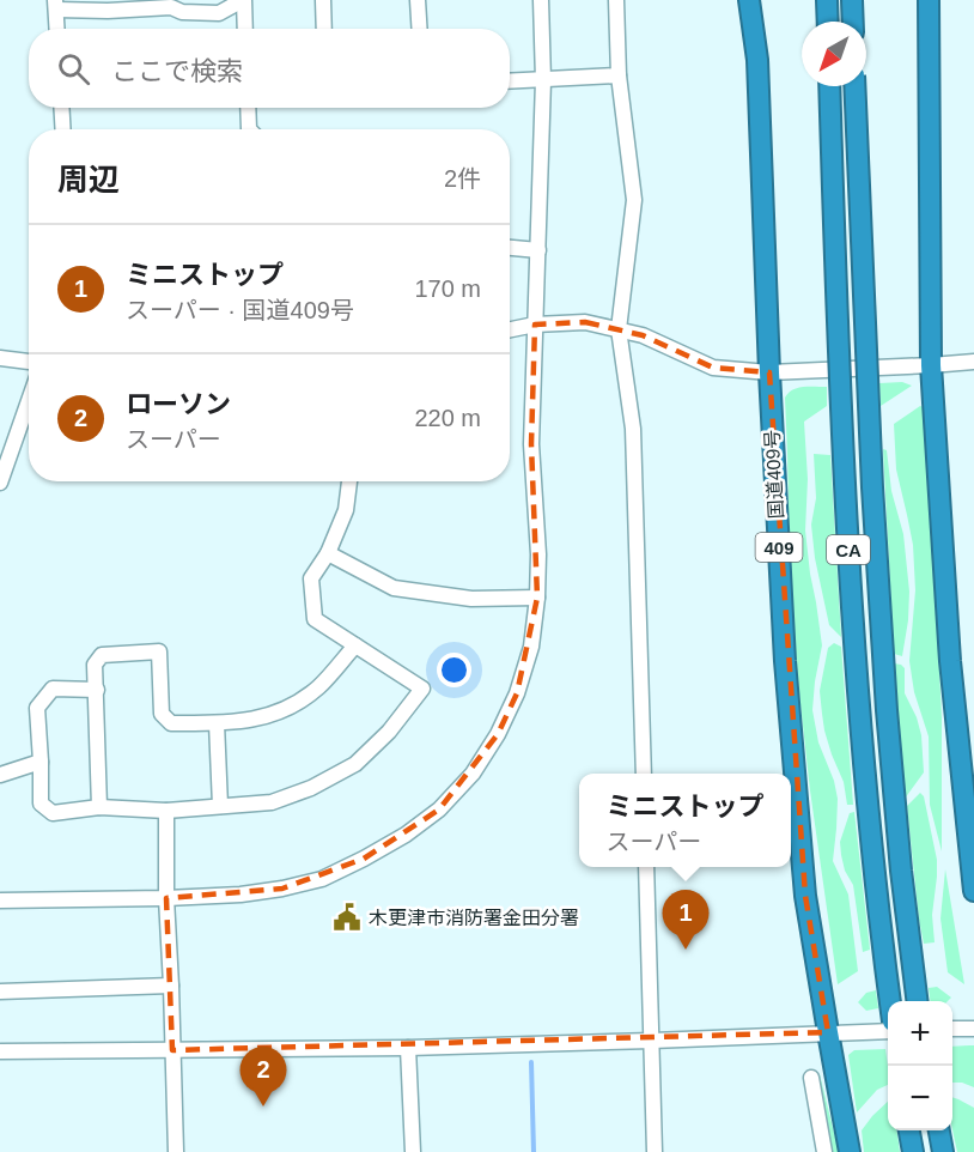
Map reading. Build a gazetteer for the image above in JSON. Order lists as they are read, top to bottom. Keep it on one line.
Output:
{"streets":{"highway":["国道409号","409","CA"]},"places":{"public building":["木更津市消防署金田分署"]},"north":"bottom left","page":{"search":"ここで検索","heading":["周辺","2件"],"list":[{"mark":"1","name":"ミニストップ","note":"スーパー · 国道409号","value":"170 m"},{"mark":"2","name":"ローソン","note":"スーパー","value":"220 m"}],"popup":["ミニストップ","スーパー"],"pins":["1","2"],"map_buttons":["+","−"]}}
